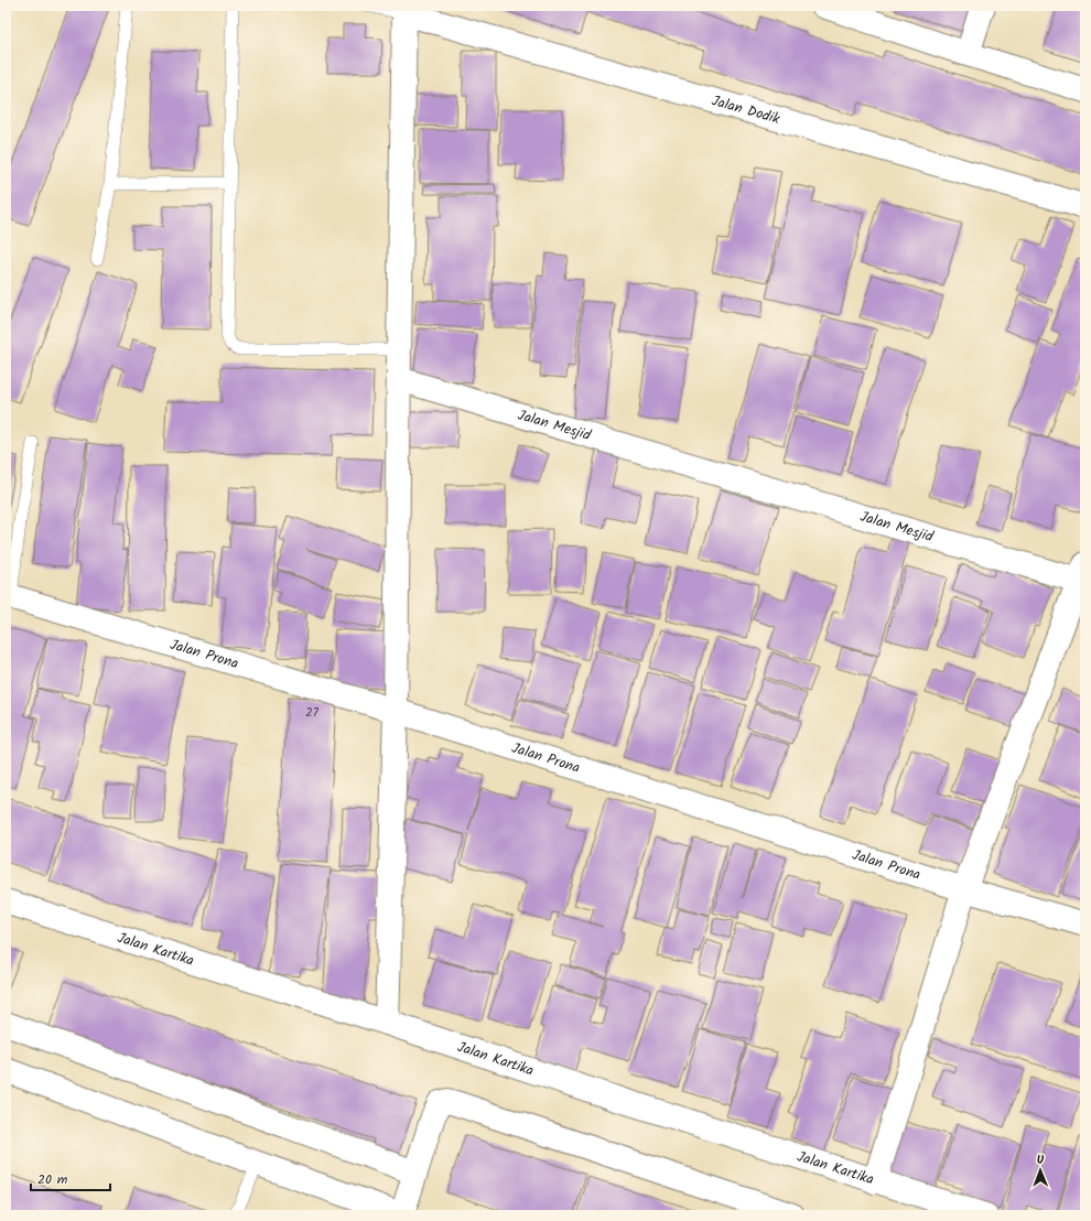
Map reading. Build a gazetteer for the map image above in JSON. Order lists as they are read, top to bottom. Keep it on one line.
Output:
{"streets":{"street":["Jalan Dodik","Jalan Mesjid","Jalan Prona","Jalan Kartika"]},"crossings":[["Jalan Mesjid","Jalan Prona"],["Jalan Mesjid","Jalan Kartika"]],"house_numbers":["27"],"scale_bar":"20 m","north":"top"}
